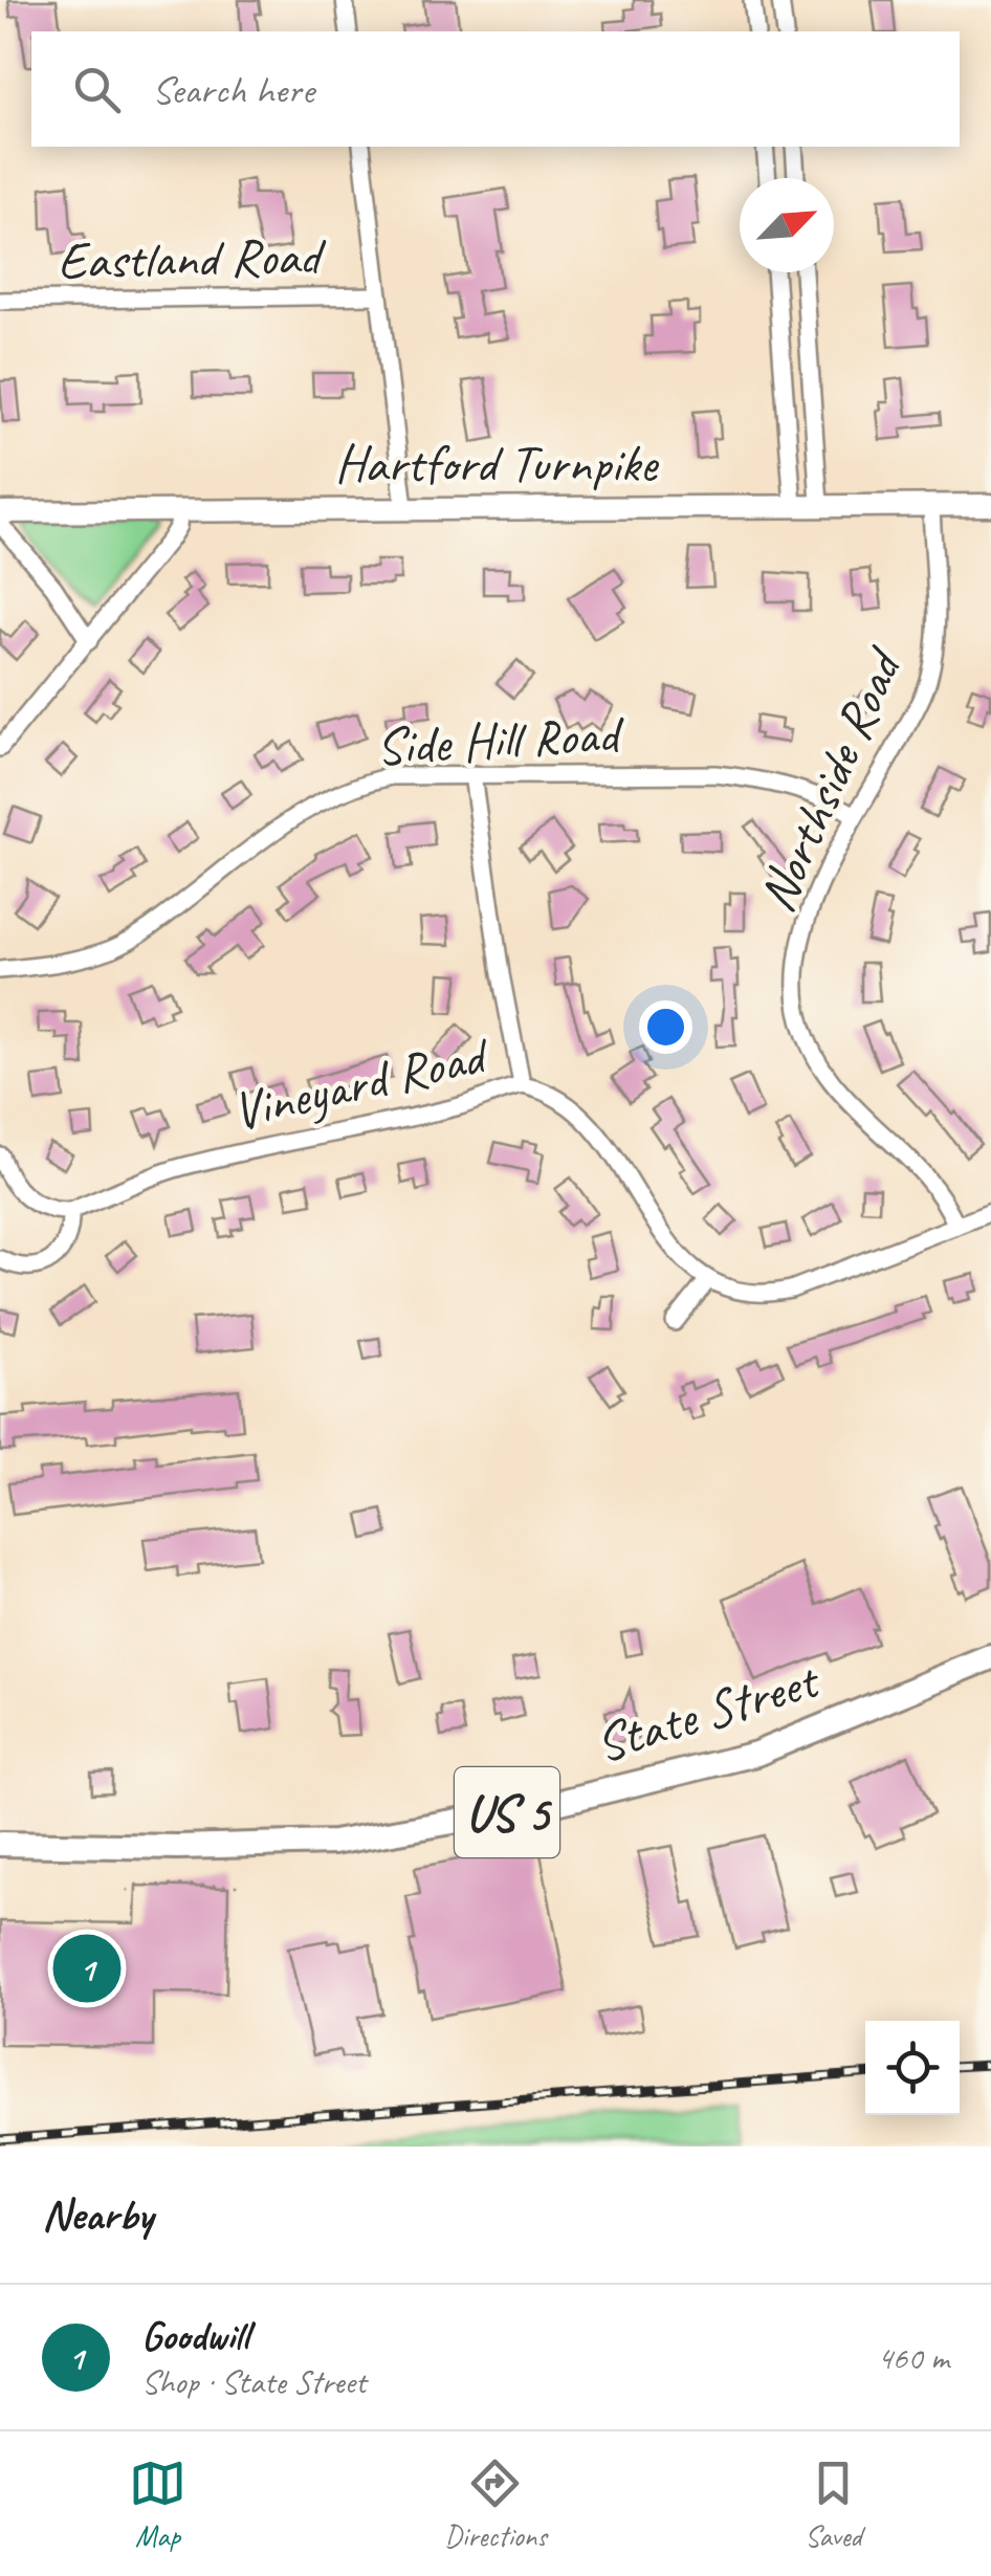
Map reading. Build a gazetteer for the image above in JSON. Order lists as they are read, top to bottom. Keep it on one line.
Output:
{"streets":{"main road":["Hartford Turnpike","State Street","US 5"],"street":["Eastland Road","Side Hill Road","Northside Road","Vineyard Road"]},"crossings":[["Hartford Turnpike","Northside Road"],["Side Hill Road","Northside Road"]],"north":"top right","page":{"search":"Search here","pins":"1","heading":"Nearby","list":[{"mark":"1","name":"Goodwill","note":"Shop · State Street","value":"460 m"}],"nav":["Map","Directions","Saved"]}}
